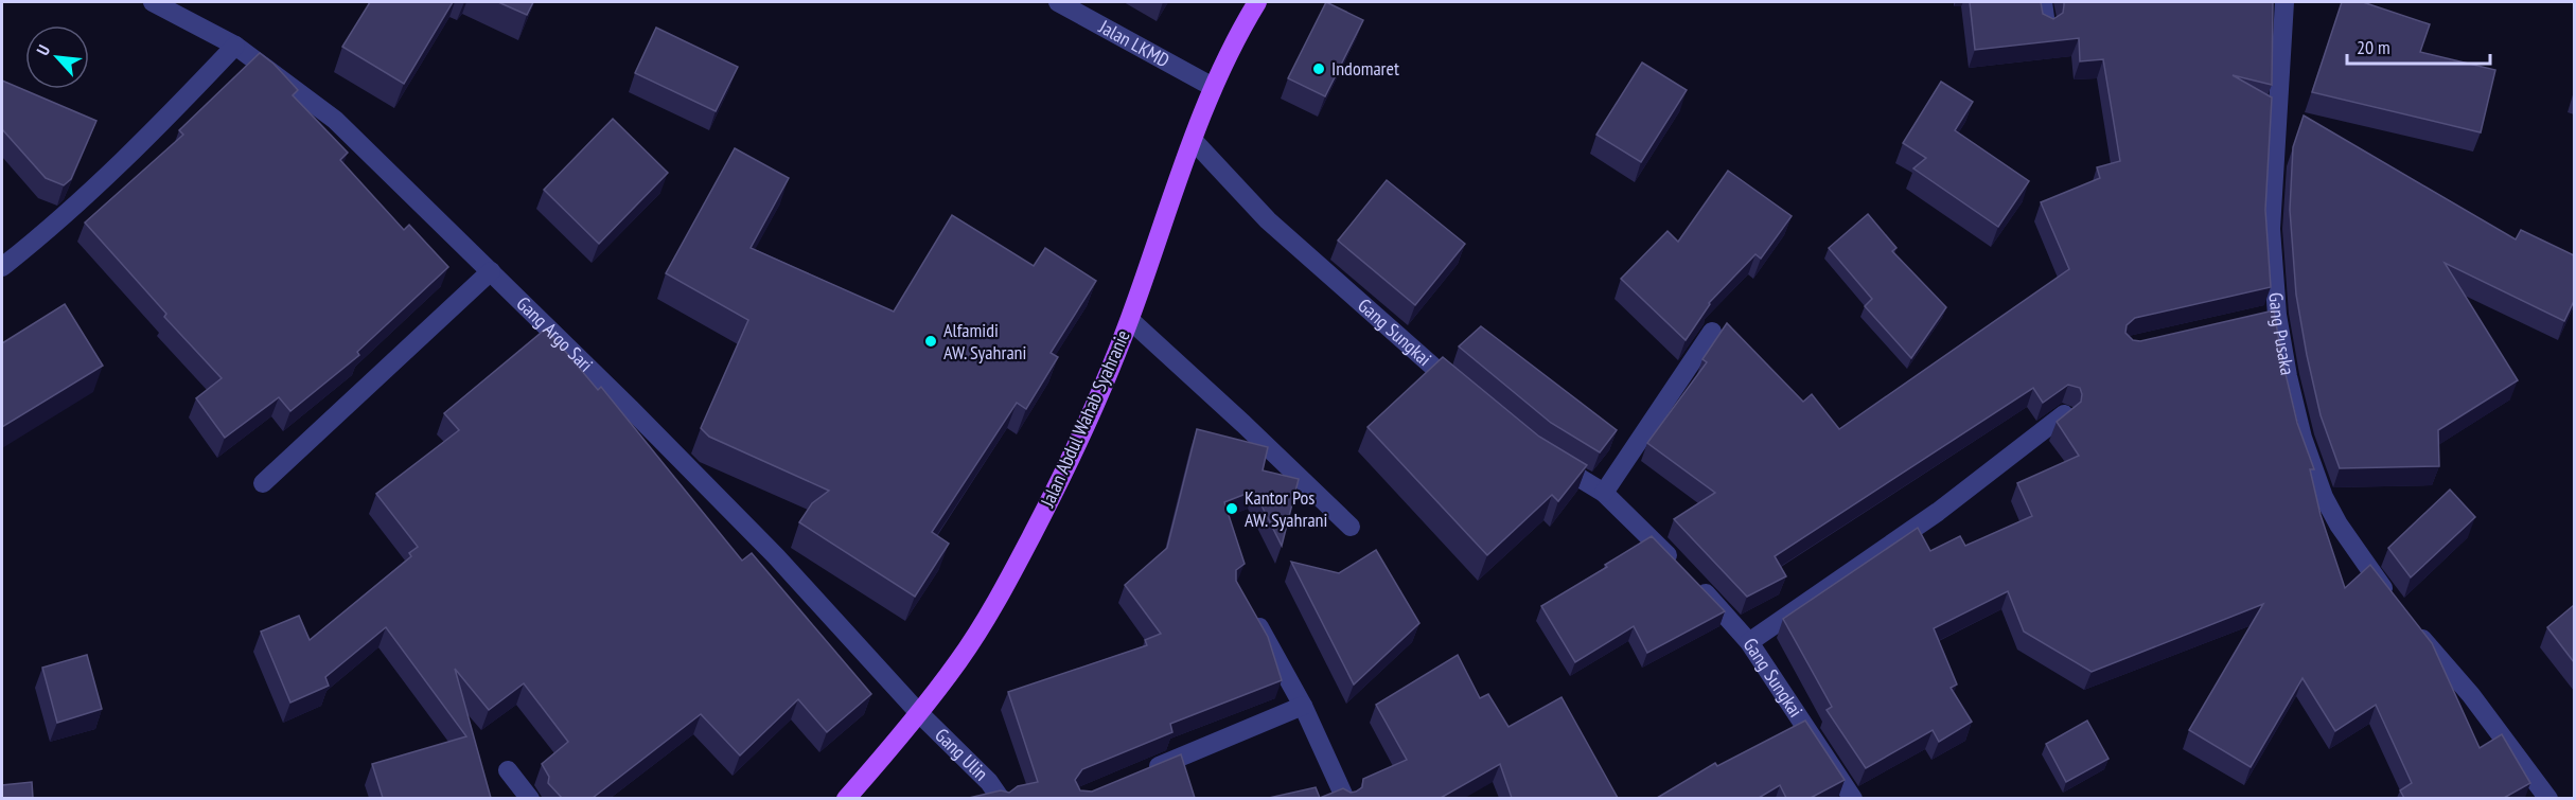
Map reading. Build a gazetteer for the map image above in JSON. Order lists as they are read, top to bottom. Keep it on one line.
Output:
{"streets":{"main road":["Jalan Abdul Wahab Syahranie"],"street":["Jalan LKMD","Gang Pusaka","Gang Sungkai","Gang Argo Sari","Gang Ulin"]},"crossings":[["Jalan LKMD","Jalan Abdul Wahab Syahranie"],["Gang Sungkai","Jalan Abdul Wahab Syahranie"],["Gang Argo Sari","Jalan Abdul Wahab Syahranie"],["Gang Argo Sari","Gang Ulin"],["Jalan Abdul Wahab Syahranie","Gang Ulin"]],"places":["Indomaret","Alfamidi AW. Syahrani","Kantor Pos AW. Syahrani"],"scale_bar":"20 m","north":"top left"}
